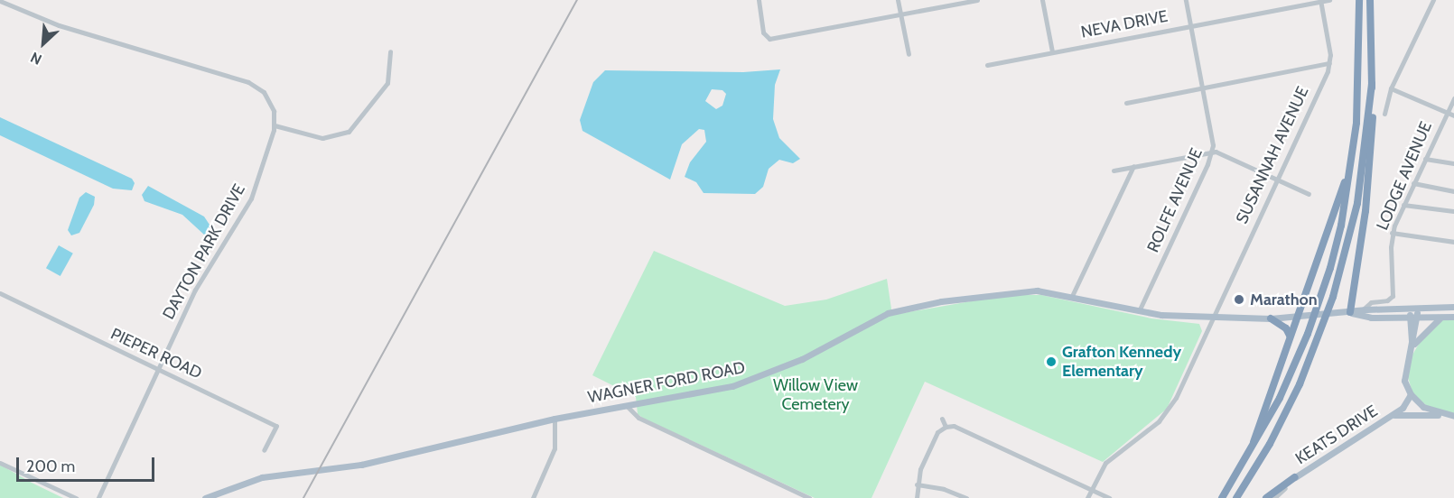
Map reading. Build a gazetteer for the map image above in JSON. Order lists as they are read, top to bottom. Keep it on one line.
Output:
{"streets":{"main road":["WAGNER FORD ROAD","KEATS DRIVE"],"street":["NEVA DRIVE","SUSANNAH AVENUE","LODGE AVENUE","ROLFE AVENUE","DAYTON PARK DRIVE","PIEPER ROAD"]},"crossings":[["NEVA DRIVE","ROLFE AVENUE"],["SUSANNAH AVENUE","WAGNER FORD ROAD"],["LODGE AVENUE","WAGNER FORD ROAD"],["ROLFE AVENUE","WAGNER FORD ROAD"],["DAYTON PARK DRIVE","PIEPER ROAD"]],"parks":["Willow View Cemetery"],"places":["Marathon","Grafton Kennedy Elementary"],"scale_bar":"200 m","north":"bottom left"}
